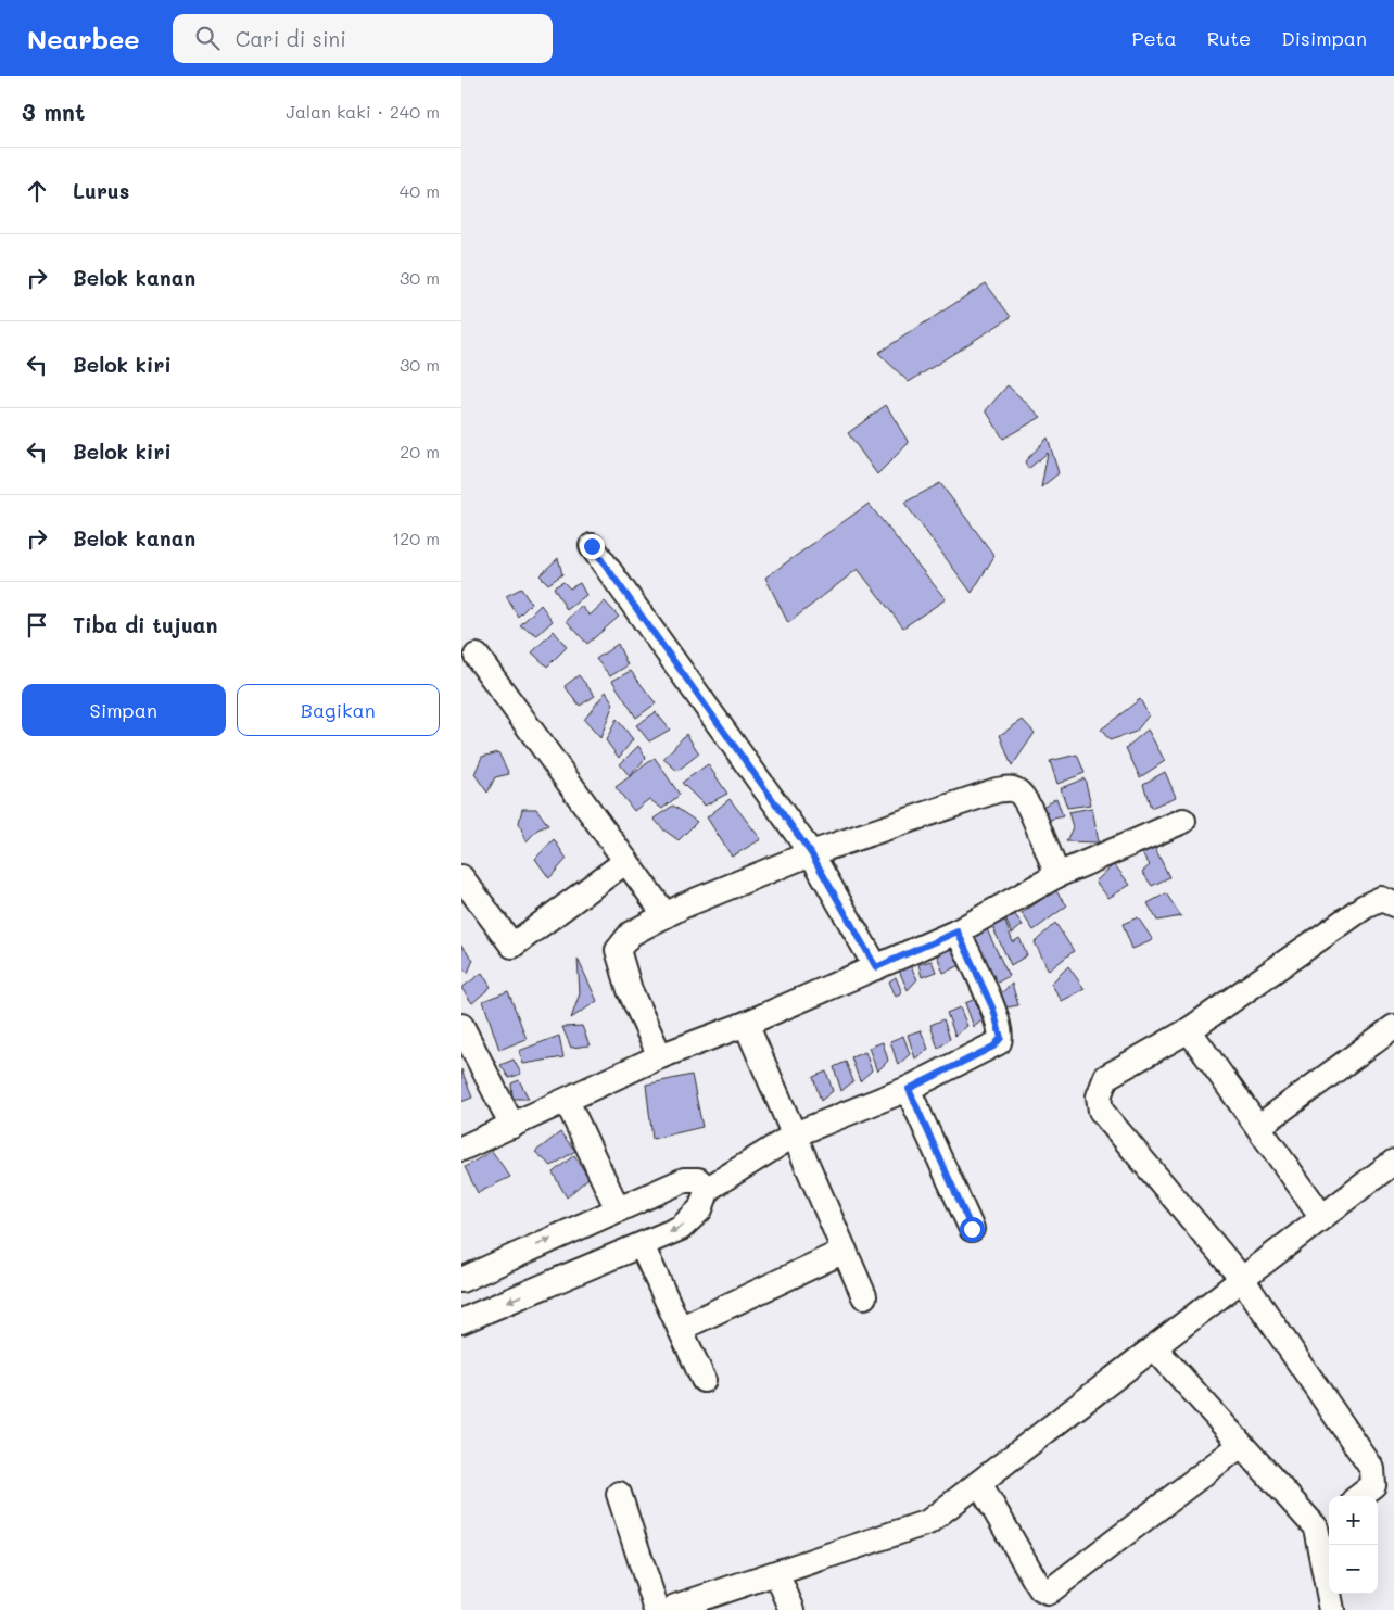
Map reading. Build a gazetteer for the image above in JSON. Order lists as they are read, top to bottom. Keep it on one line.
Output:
{"page":{"header":"Nearbee","search":"Cari di sini","nav":["Peta","Rute","Disimpan"],"heading":["3 mnt","Jalan kaki · 240 m"],"list":[["Lurus","40 m"],["Belok kanan","30 m"],["Belok kiri","30 m"],["Belok kiri","20 m"],["Belok kanan","120 m"],"Tiba di tujuan"],"buttons":["Simpan","Bagikan"],"map_buttons":["+","−"]}}
